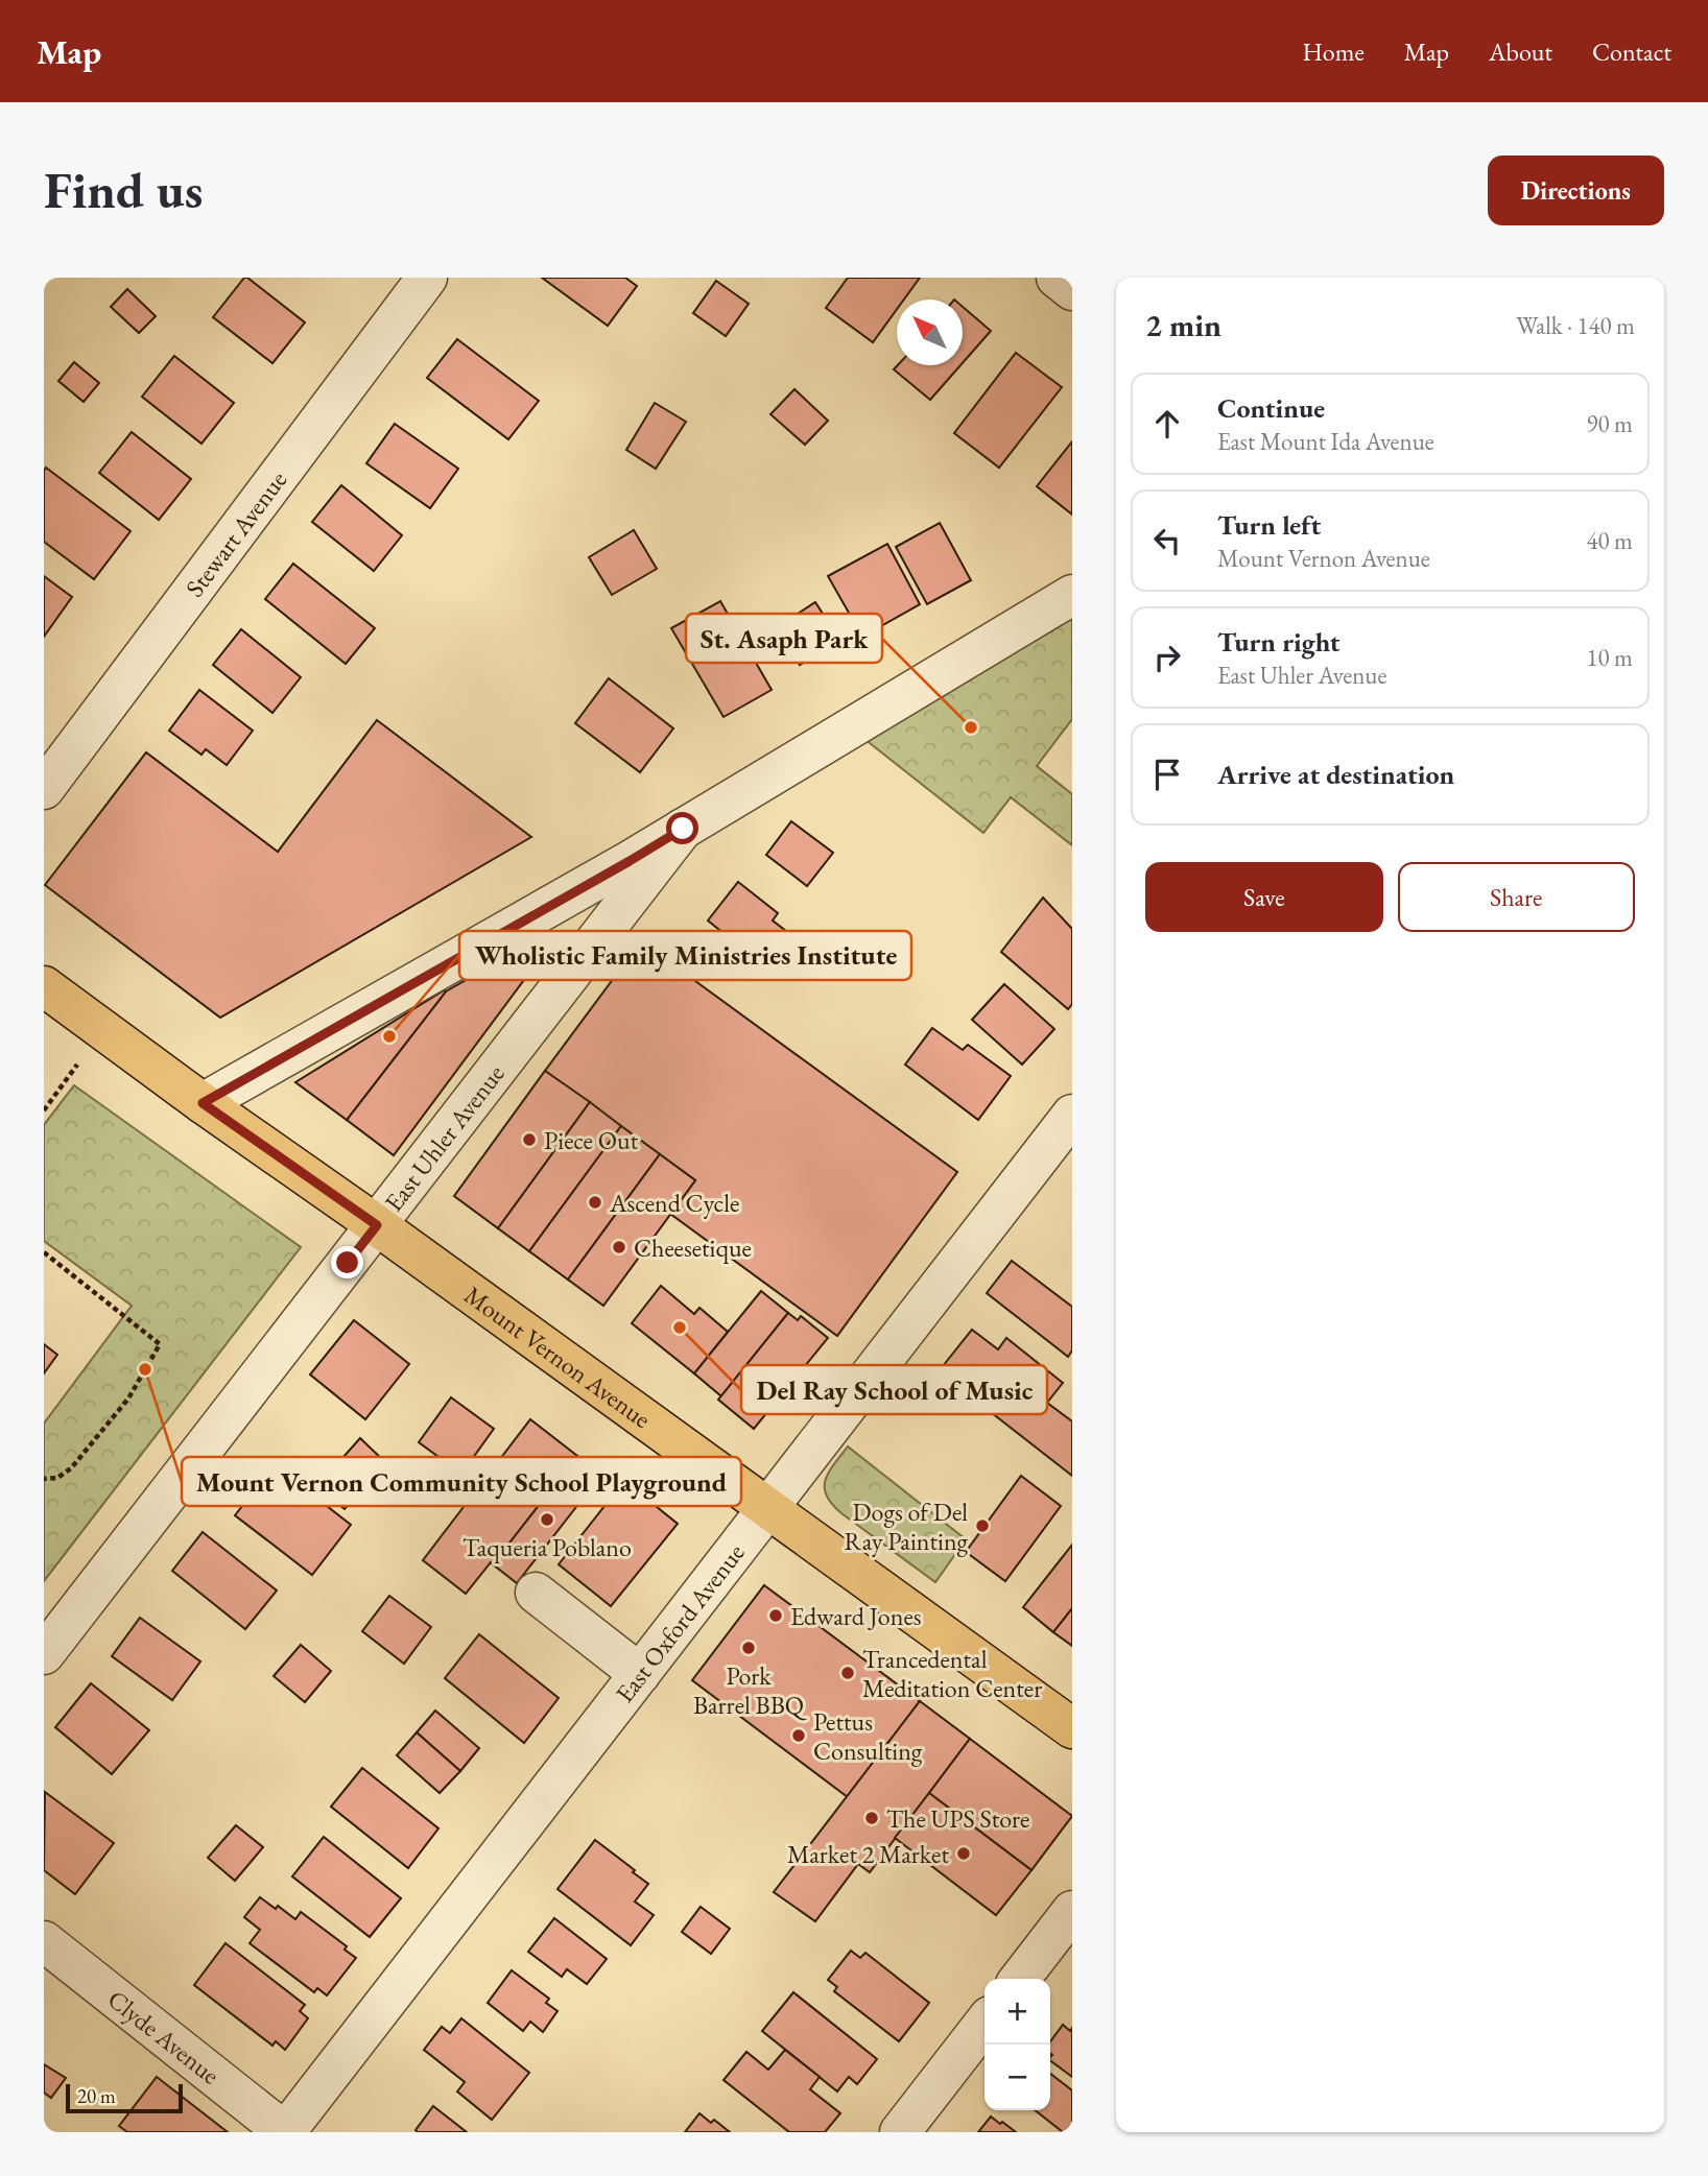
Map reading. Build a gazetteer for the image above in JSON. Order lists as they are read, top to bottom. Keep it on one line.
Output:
{"streets":{"main road":["Mount Vernon Avenue"],"street":["Stewart Avenue","East Uhler Avenue","East Oxford Avenue","Clyde Avenue"]},"crossings":[["East Uhler Avenue","Mount Vernon Avenue"],["Mount Vernon Avenue","East Oxford Avenue"],["East Oxford Avenue","Clyde Avenue"]],"places":["St. Asaph Park","Wholistic Family Ministries Institute","Piece Out","Ascend Cycle","Cheesetique","Del Ray School of Music","Mount Vernon Community School Playground","Taqueria Poblano","Dogs of Del Ray Painting","Edward Jones","Pork Barrel BBQ","Trancedental Meditation Center","Pettus Consulting","The UPS Store","Market 2 Market"],"scale_bar":"20 m","north":"top left","page":{"header":"Map","nav":["Home","Map","About","Contact"],"buttons":["Directions",["Save","Share"]],"title":"Find us","heading":["2 min","Walk · 140 m"],"list":[["Continue","East Mount Ida Avenue","90 m"],["Turn left","Mount Vernon Avenue","40 m"],["Turn right","East Uhler Avenue","10 m"],"Arrive at destination"],"map_buttons":["+","−"],"scale":"20 m"}}
